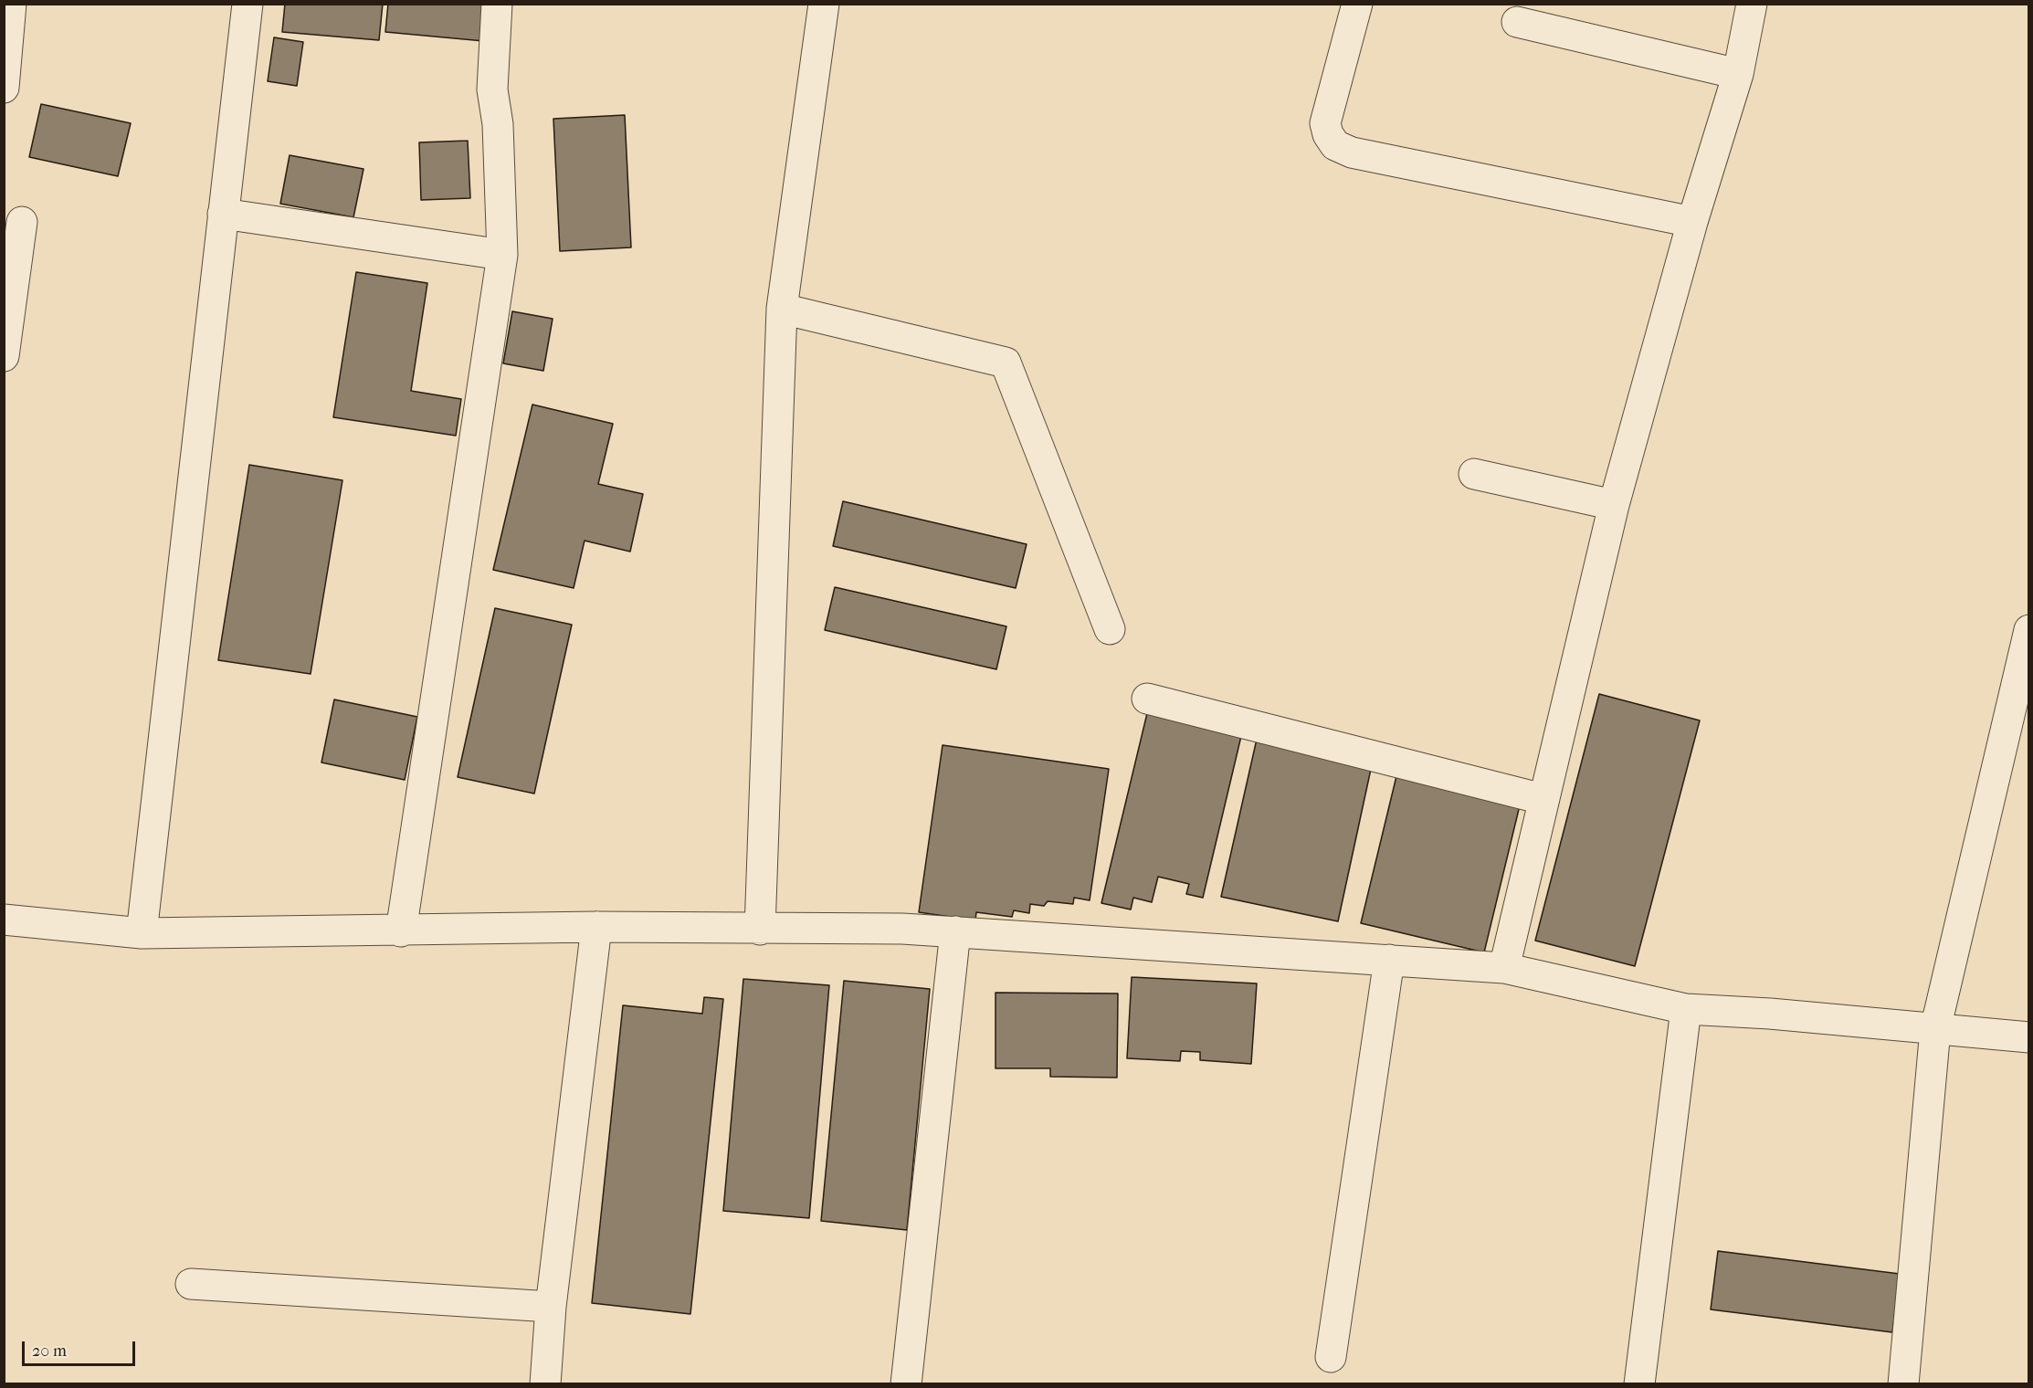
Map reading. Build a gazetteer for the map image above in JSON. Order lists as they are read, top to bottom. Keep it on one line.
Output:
{"scale_bar":"20 m"}
